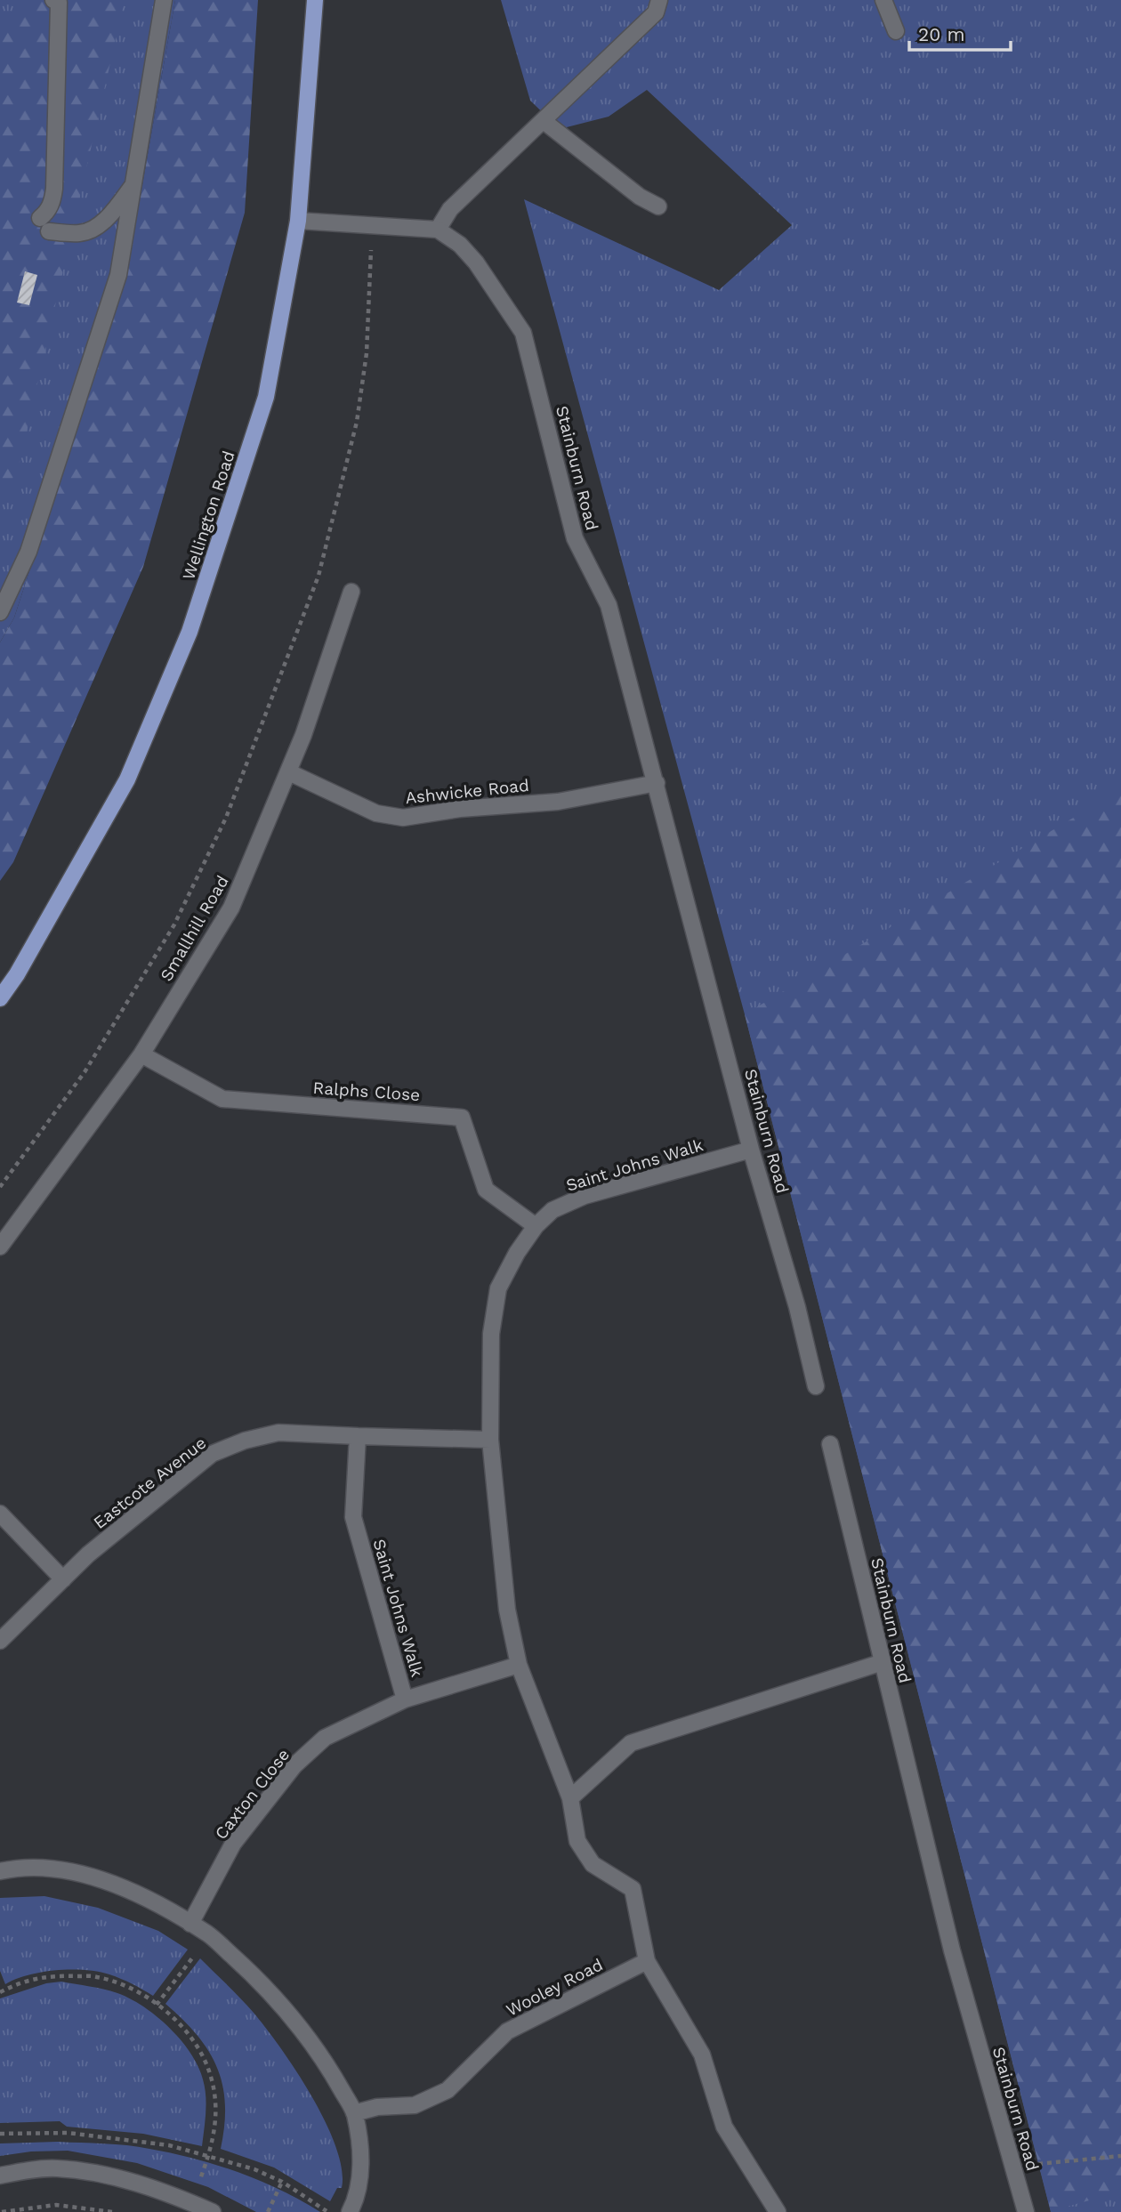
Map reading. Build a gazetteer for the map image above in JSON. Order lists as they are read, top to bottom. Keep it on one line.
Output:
{"streets":{"main road":["Wellington Road"],"street":["Stainburn Road","Ashwicke Road","Smallhill Road","Ralphs Close","Saint Johns Walk","Eastcote Avenue","Caxton Close","Wooley Road"]},"crossings":[["Stainburn Road","Ashwicke Road"],["Stainburn Road","Saint Johns Walk"],["Ashwicke Road","Smallhill Road"],["Smallhill Road","Ralphs Close"],["Ralphs Close","Saint Johns Walk"],["Saint Johns Walk","Eastcote Avenue"],["Saint Johns Walk","Caxton Close"],["Saint Johns Walk","Wooley Road"]],"scale_bar":"20 m"}
